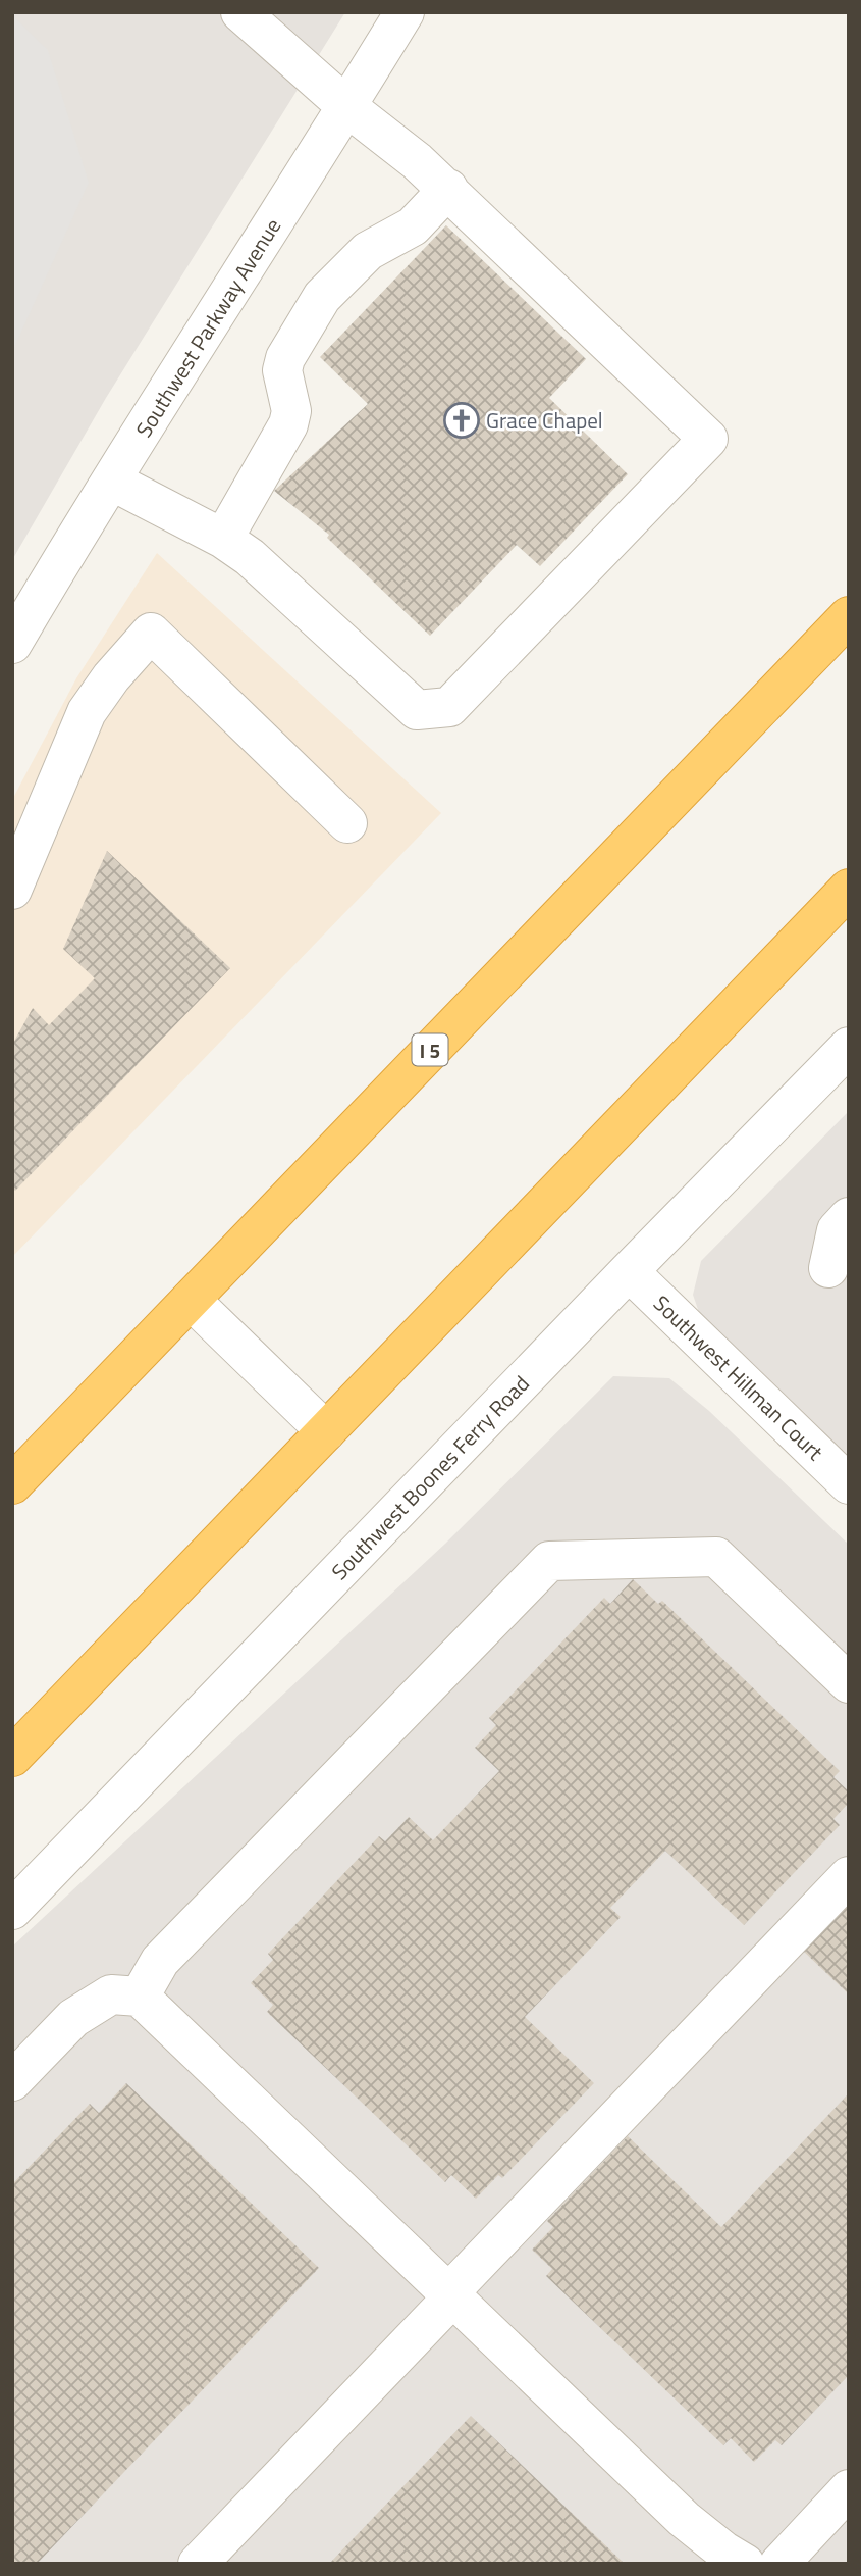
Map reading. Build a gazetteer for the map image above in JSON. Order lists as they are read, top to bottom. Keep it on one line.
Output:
{"streets":{"highway":["I 5"],"street":["Southwest Parkway Avenue","Southwest Hillman Court","Southwest Boones Ferry Road"]},"crossings":[["Southwest Hillman Court","Southwest Boones Ferry Road"]],"places":{"church":["Grace Chapel"]}}
